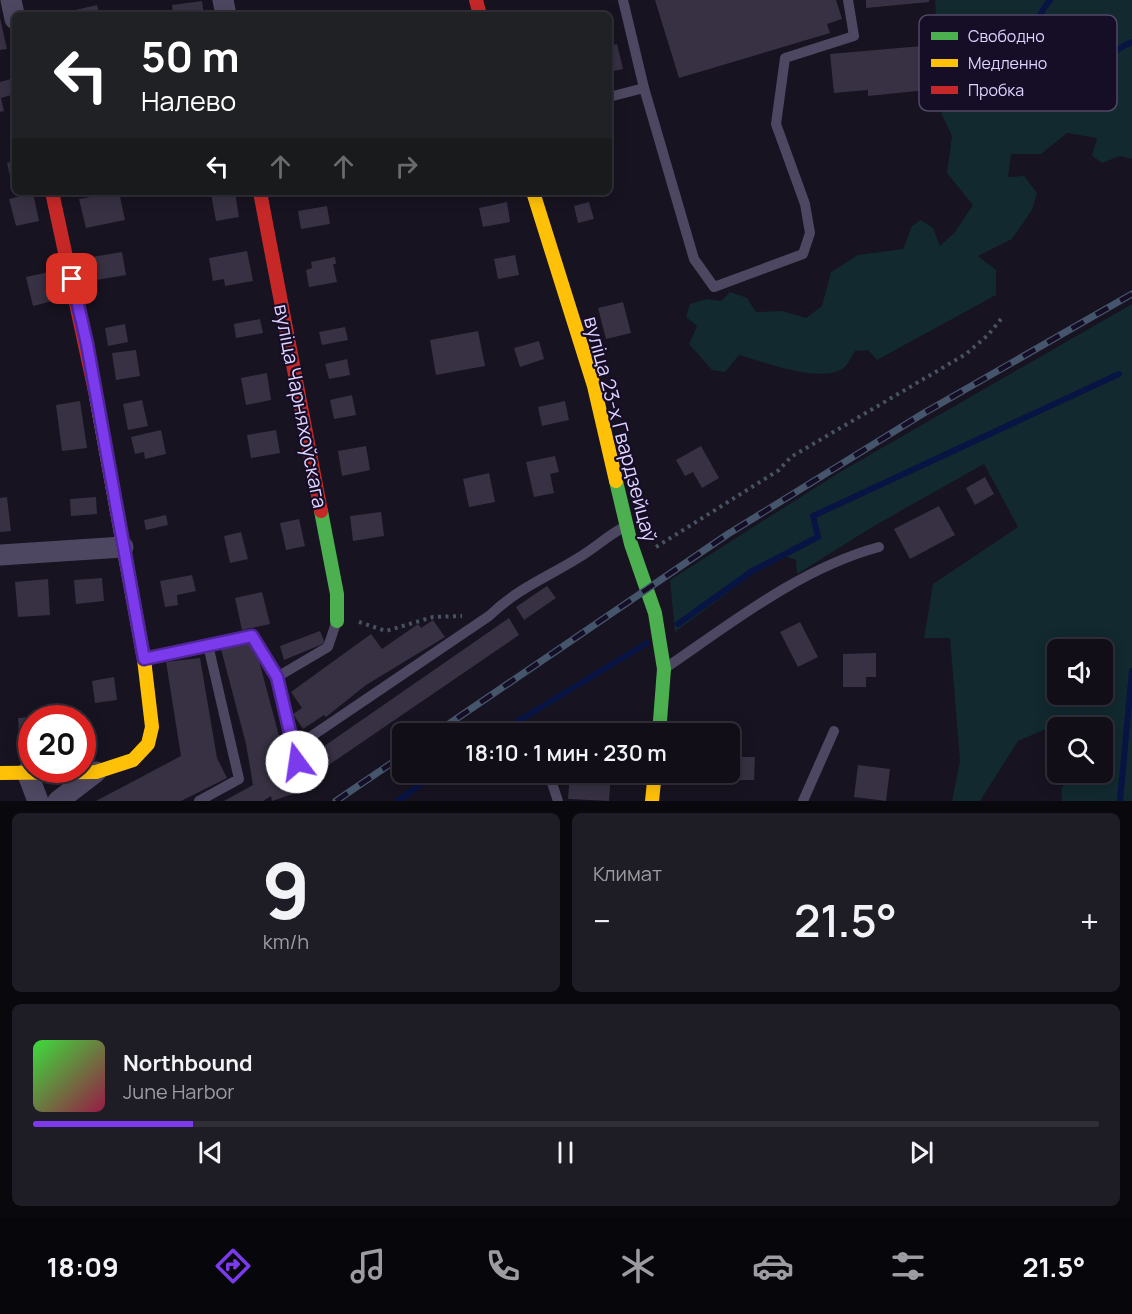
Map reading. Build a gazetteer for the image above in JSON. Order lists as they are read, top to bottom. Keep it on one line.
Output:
{"streets":{"street":["вуліца Чарняхоўскага","вуліца 23-х Гвардзейцаў"]},"legend":["Свободно","Медленно","Пробка"],"page":{"turn":["50 m","Налево"],"limit":"20","trip":"18:10 · 1 мин · 230 m","tile":[["9","km/h"],"Климат"],"heat":["−","21.5°","+"],"song":["Northbound","June Harbor"],"tabs":["18:09","21.5°"]}}
